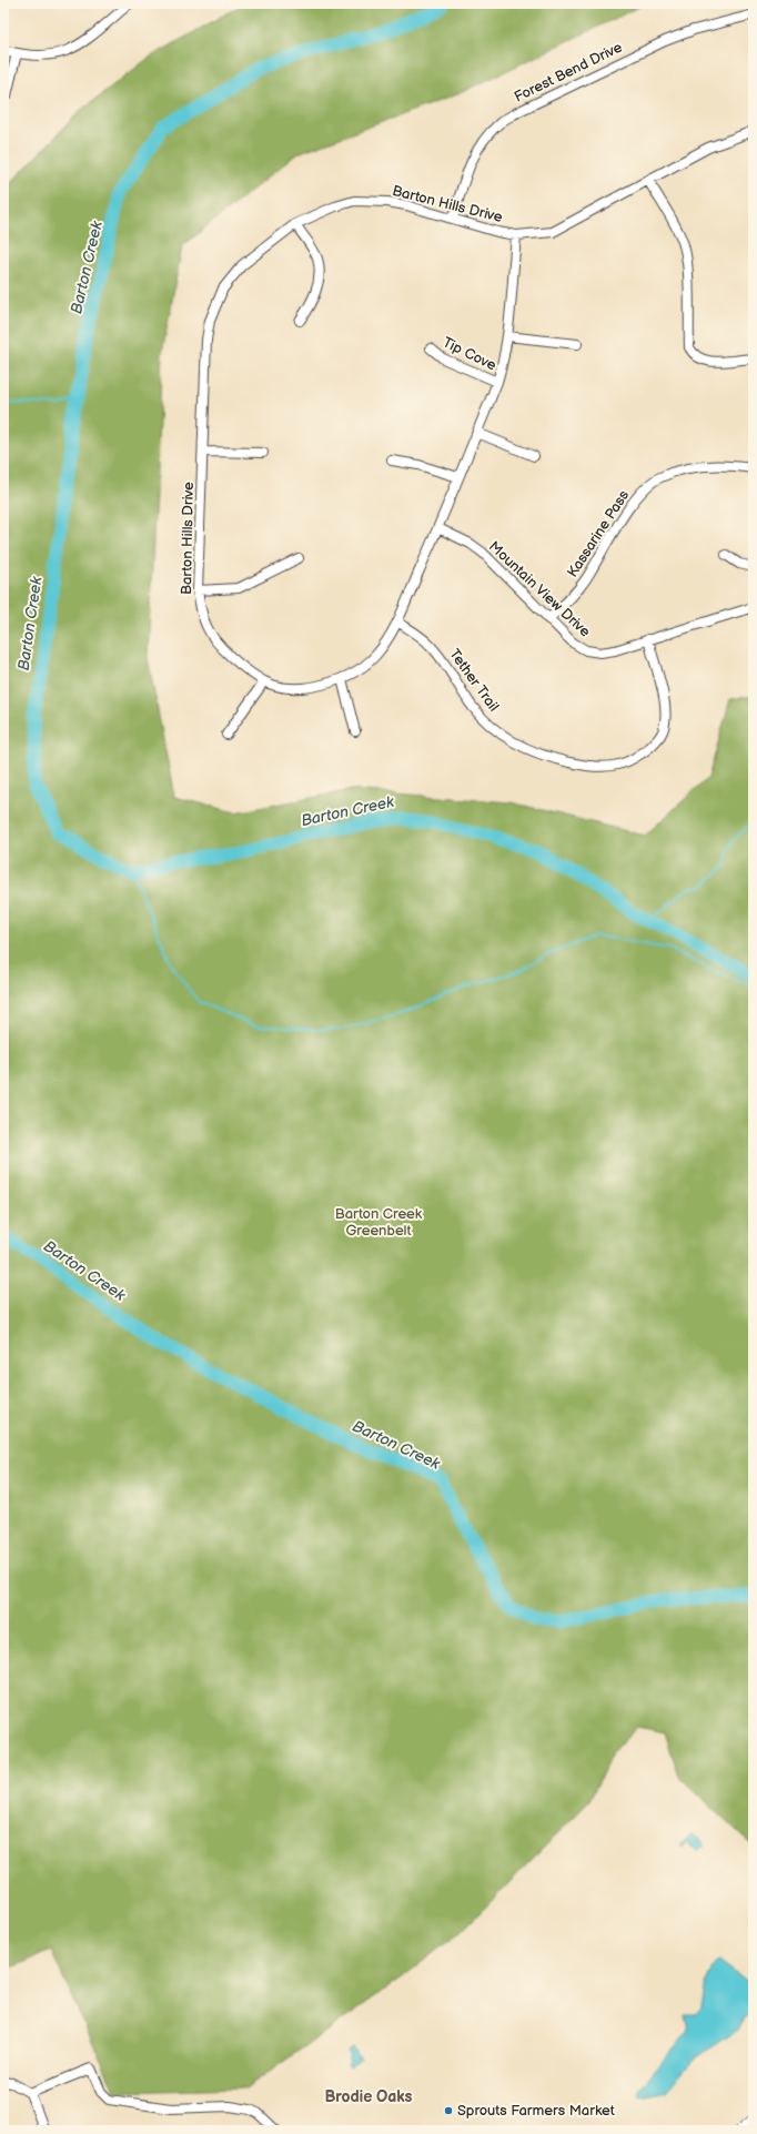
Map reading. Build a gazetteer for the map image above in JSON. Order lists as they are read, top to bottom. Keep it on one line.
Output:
{"streets":{"street":["Forest Bend Drive","Barton Hills Drive","Tip Cove","Kassarine Pass","Mountain View Drive","Tether Trail"]},"crossings":[["Forest Bend Drive","Barton Hills Drive"],["Barton Hills Drive","Tip Cove"],["Barton Hills Drive","Mountain View Drive"],["Barton Hills Drive","Tether Trail"],["Kassarine Pass","Mountain View Drive"],["Mountain View Drive","Tether Trail"]],"districts":["Brodie Oaks"],"water":["Barton Creek"],"parks":["Barton Creek Greenbelt"],"places":["Sprouts Farmers Market"]}
